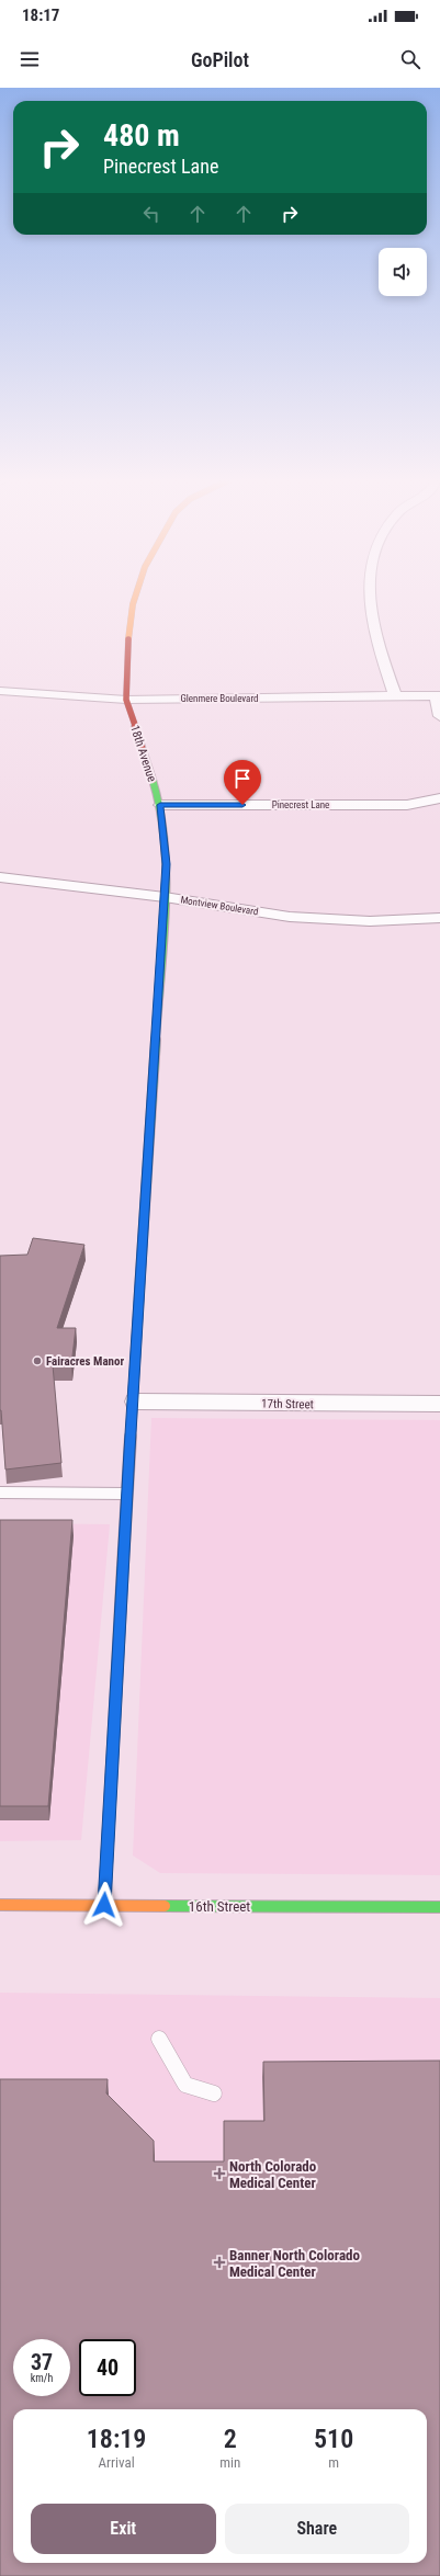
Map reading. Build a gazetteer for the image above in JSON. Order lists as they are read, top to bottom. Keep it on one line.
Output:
{"streets":{"street":["Glenmere Boulevard","18th Avenue","Pinecrest Lane","Montview Boulevard","17th Street","16th Street"]},"crossings":[["Glenmere Boulevard","18th Avenue"],["18th Avenue","Pinecrest Lane"],["18th Avenue","Montview Boulevard"],["18th Avenue","17th Street"],["18th Avenue","16th Street"]],"places":{"other":["Fairacres Manor"],"health":["North Colorado Medical Center","Banner North Colorado Medical Center"]},"page":{"status":"18:17","header":"GoPilot","turn":["480 m","Pinecrest Lane"],"speed":"37 km/h","limit":"40","eta":["18:19","Arrival","2","min","510","m"],"buttons":["Exit","Share"]}}
